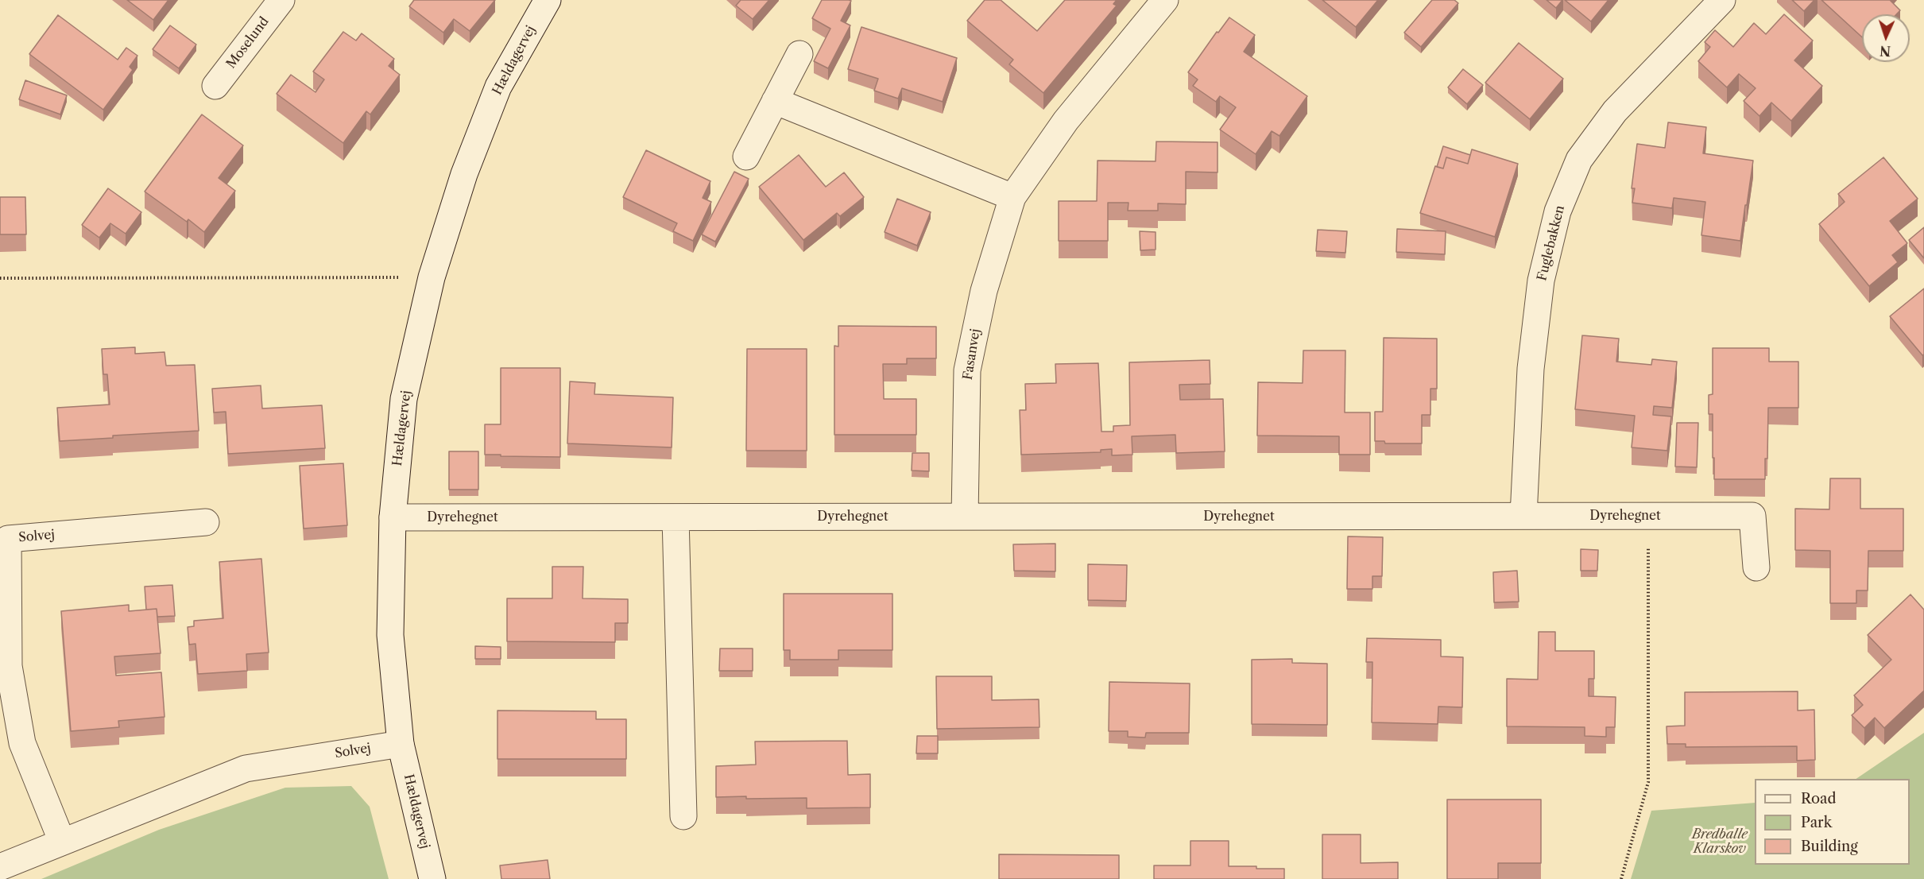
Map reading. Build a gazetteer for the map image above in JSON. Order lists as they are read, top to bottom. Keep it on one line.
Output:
{"streets":{"street":["Moselund","Hældagervej","Fuglebakken","Fasanvej","Dyrehegnet","Solvej"]},"crossings":[["Hældagervej","Dyrehegnet"],["Hældagervej","Solvej"],["Fuglebakken","Dyrehegnet"],["Fasanvej","Dyrehegnet"]],"parks":["Bredballe Klarskov"],"legend":["Road","Park","Building"],"north":"bottom"}
